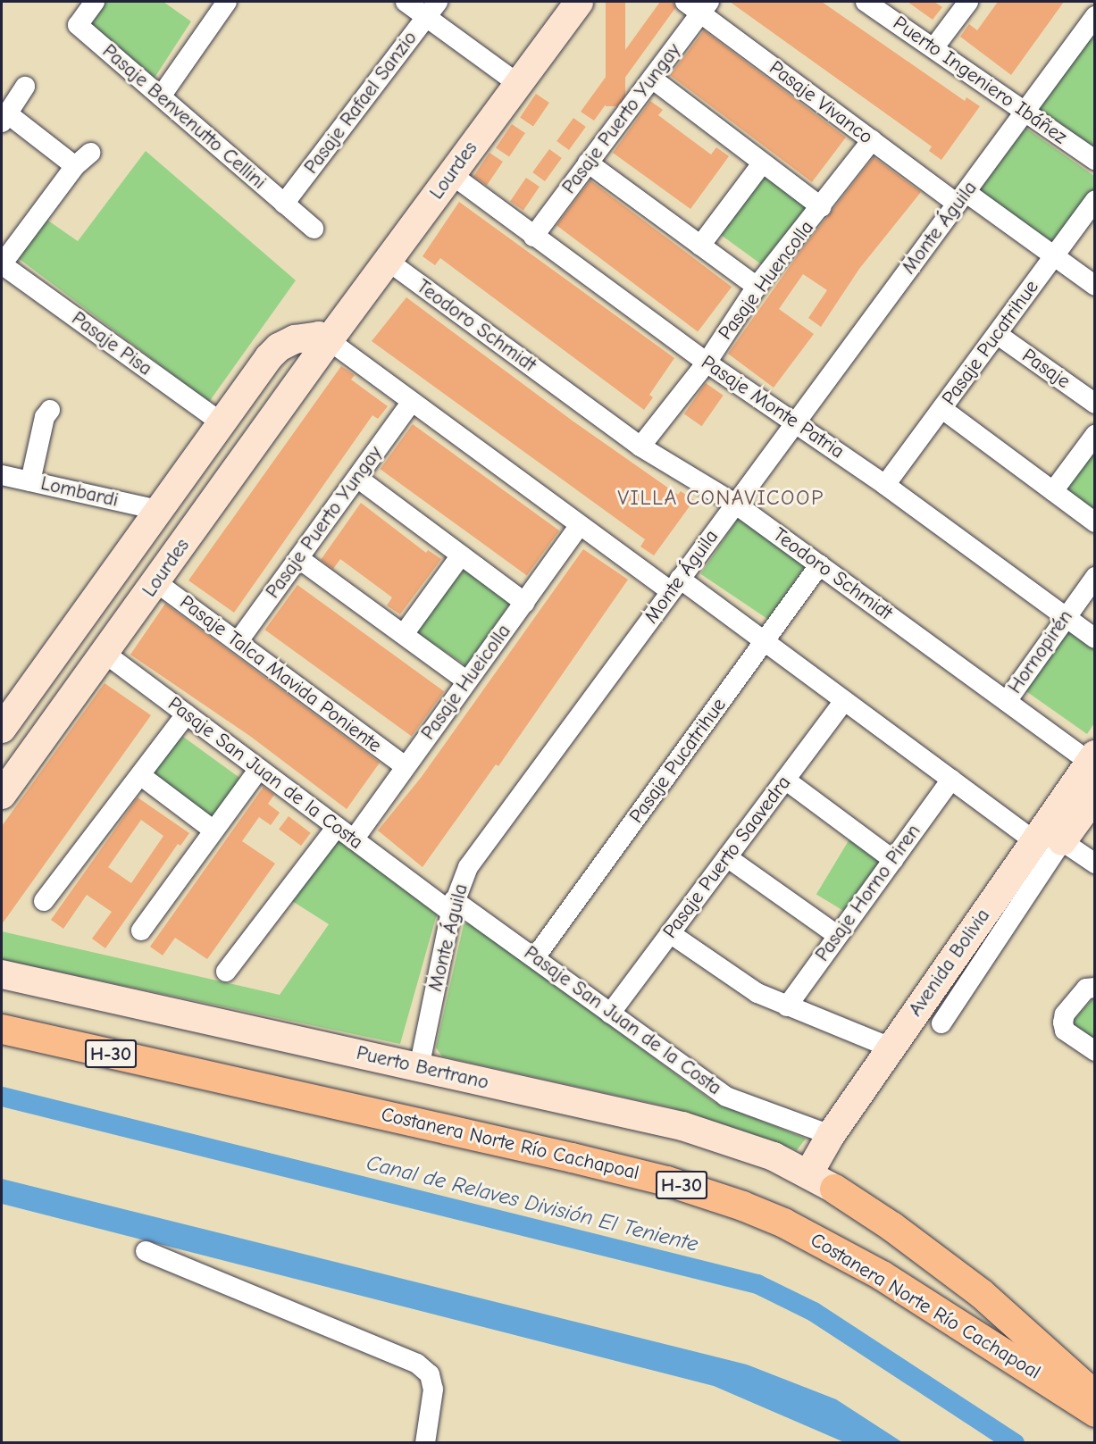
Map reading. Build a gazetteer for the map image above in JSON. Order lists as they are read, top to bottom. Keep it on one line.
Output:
{"streets":{"main road":["H-30","Costanera Norte Río Cachapoal"],"street":["Puerto Ingeniero Ibáñez","Pasaje Rafael Sanzio","Pasaje Vivanco","Pasaje Benvenutto Cellini","Pasaje Puerto Yungay","Lourdes","Monte Águila","Pasaje Huencolla","Teodoro Schmidt","Pasaje Pucatrihue","Pasaje Pisa","Pasaje","Pasaje Monte Patria","Lombardi","Hornopirén","Pasaje Talca Mavida Poniente","Pasaje Hueicolla","Pasaje San Juan de la Costa","Pasaje Puerto Saavedra","Pasaje Horno Piren","Avenida Bolivia","Puerto Bertrano"]},"crossings":[["Puerto Ingeniero Ibáñez","Monte Águila"],["Pasaje Rafael Sanzio","Pasaje Benvenutto Cellini"],["Pasaje Vivanco","Pasaje Puerto Yungay"],["Pasaje Vivanco","Monte Águila"],["Pasaje Vivanco","Pasaje Huencolla"],["Pasaje Vivanco","Pasaje Pucatrihue"],["Pasaje Puerto Yungay","Pasaje Monte Patria"],["Pasaje Puerto Yungay","Pasaje Talca Mavida Poniente"],["Lourdes","Teodoro Schmidt"],["Lourdes","Pasaje Pisa"],["Lourdes","Pasaje Monte Patria"],["Lourdes","Lombardi"],["Lourdes","Pasaje Talca Mavida Poniente"],["Lourdes","Pasaje San Juan de la Costa"],["Monte Águila","Teodoro Schmidt"],["Monte Águila","Pasaje Monte Patria"],["Monte Águila","Pasaje San Juan de la Costa"],["Monte Águila","Puerto Bertrano"],["Pasaje Huencolla","Teodoro Schmidt"],["Pasaje Huencolla","Pasaje Monte Patria"],["Teodoro Schmidt","Pasaje Pucatrihue"],["Teodoro Schmidt","Hornopirén"],["Teodoro Schmidt","Avenida Bolivia"],["Pasaje Pucatrihue","Pasaje"],["Pasaje Pucatrihue","Pasaje Monte Patria"],["Pasaje Pucatrihue","Pasaje San Juan de la Costa"],["Pasaje Monte Patria","Hornopirén"],["Pasaje Talca Mavida Poniente","Pasaje Hueicolla"],["Pasaje Hueicolla","Pasaje San Juan de la Costa"],["Pasaje San Juan de la Costa","Pasaje Puerto Saavedra"],["Pasaje San Juan de la Costa","Avenida Bolivia"],["Avenida Bolivia","Puerto Bertrano"]],"districts":["VILLA CONAVICOOP"],"water":["Canal de Relaves División El Teniente"]}
